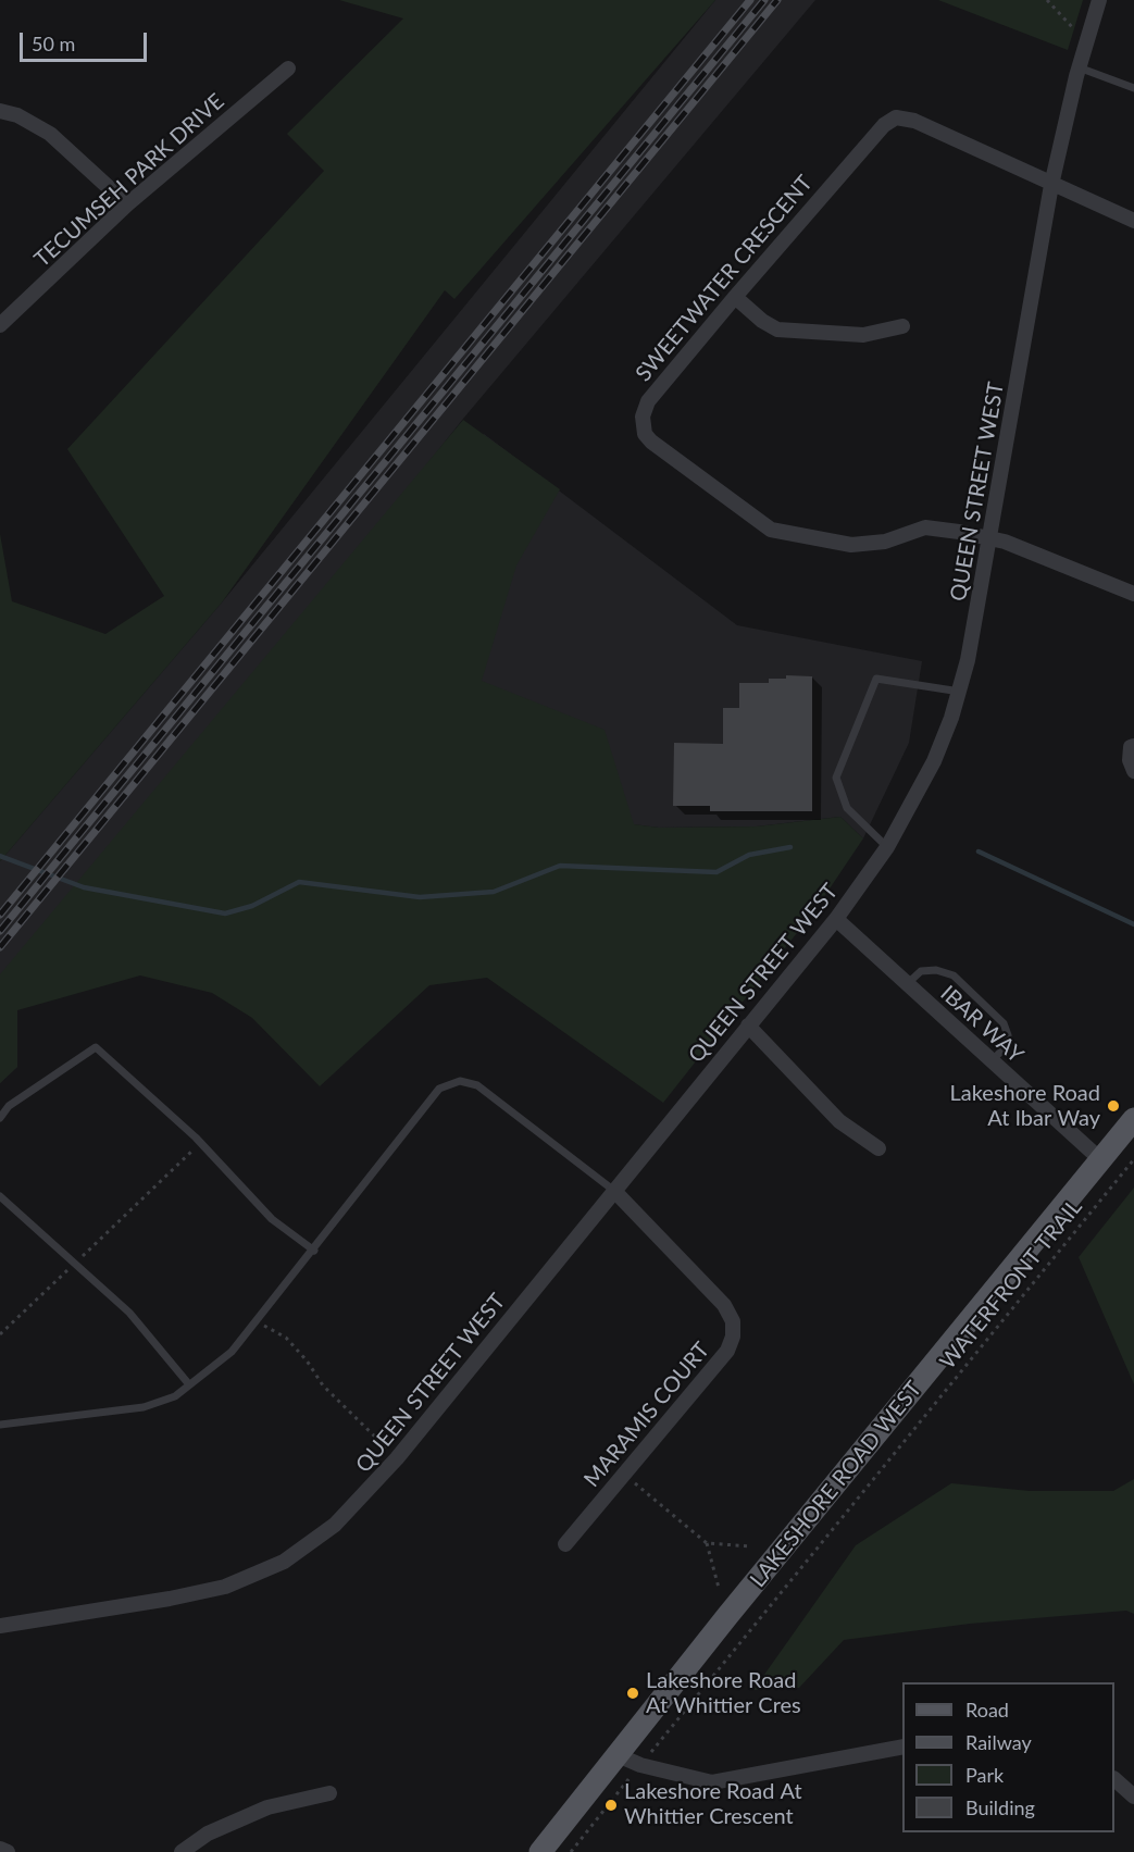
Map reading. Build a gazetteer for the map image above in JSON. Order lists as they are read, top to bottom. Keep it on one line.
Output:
{"streets":{"main road":["LAKESHORE ROAD WEST"],"street":["TECUMSEH PARK DRIVE","SWEETWATER CRESCENT","QUEEN STREET WEST","IBAR WAY","MARAMIS COURT"],"path":["WATERFRONT TRAIL"]},"crossings":[["SWEETWATER CRESCENT","QUEEN STREET WEST"],["QUEEN STREET WEST","IBAR WAY"],["QUEEN STREET WEST","MARAMIS COURT"],["IBAR WAY","LAKESHORE ROAD WEST"]],"places":["Lakeshore Road At Ibar Way","Lakeshore Road At Whittier Cres","Lakeshore Road At Whittier Crescent"],"legend":["Road","Railway","Park","Building"],"scale_bar":"50 m"}
